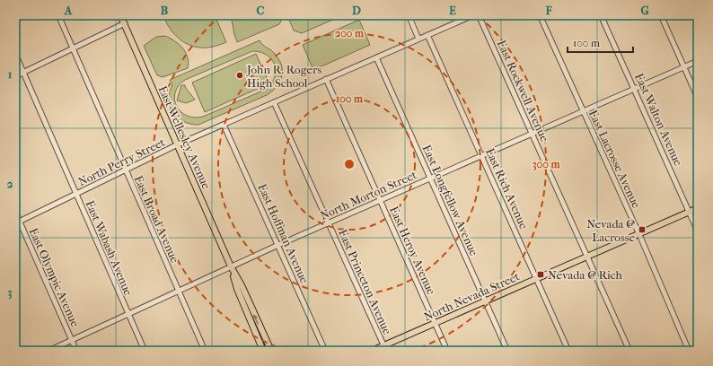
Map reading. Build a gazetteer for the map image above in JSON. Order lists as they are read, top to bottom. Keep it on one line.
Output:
{"streets":{"main road":["East Wellesley Avenue","North Nevada Street"],"street":["East Rockwell Avenue","East Walton Avenue","East Lacrosse Avenue","North Perry Street","East Rich Avenue","North Morton Street","East Longfellow Avenue","East Broad Avenue","East Hoffman Avenue","East Wabash Avenue","East Heroy Avenue","East Olympic Avenue","East Princeton Avenue"]},"crossings":[["East Rockwell Avenue","North Morton Street"],["East Rockwell Avenue","North Nevada Street"],["East Walton Avenue","North Morton Street"],["East Walton Avenue","North Nevada Street"],["East Wellesley Avenue","North Perry Street"],["East Wellesley Avenue","North Morton Street"],["East Lacrosse Avenue","North Morton Street"],["East Lacrosse Avenue","North Nevada Street"],["North Perry Street","East Rich Avenue"],["North Perry Street","East Longfellow Avenue"],["North Perry Street","East Broad Avenue"],["North Perry Street","East Hoffman Avenue"],["North Perry Street","East Wabash Avenue"],["North Perry Street","East Heroy Avenue"],["North Perry Street","East Olympic Avenue"],["North Perry Street","East Princeton Avenue"],["East Rich Avenue","North Morton Street"],["East Rich Avenue","North Nevada Street"],["North Morton Street","East Longfellow Avenue"],["North Morton Street","East Broad Avenue"],["North Morton Street","East Hoffman Avenue"],["North Morton Street","East Wabash Avenue"],["North Morton Street","East Heroy Avenue"],["North Morton Street","East Olympic Avenue"],["North Morton Street","East Princeton Avenue"],["East Longfellow Avenue","North Nevada Street"],["East Heroy Avenue","North Nevada Street"],["East Princeton Avenue","North Nevada Street"]],"places":{"other":["John R. Rogers High School"],"transit":["Nevada @ Lacrosse","Nevada @ Rich"]},"scale_bar":"100 m","grid":{"columns":["A","B","C","D","E","F","G"],"rows":["1","2","3"]},"rings":["200 m","100 m","300 m"]}
